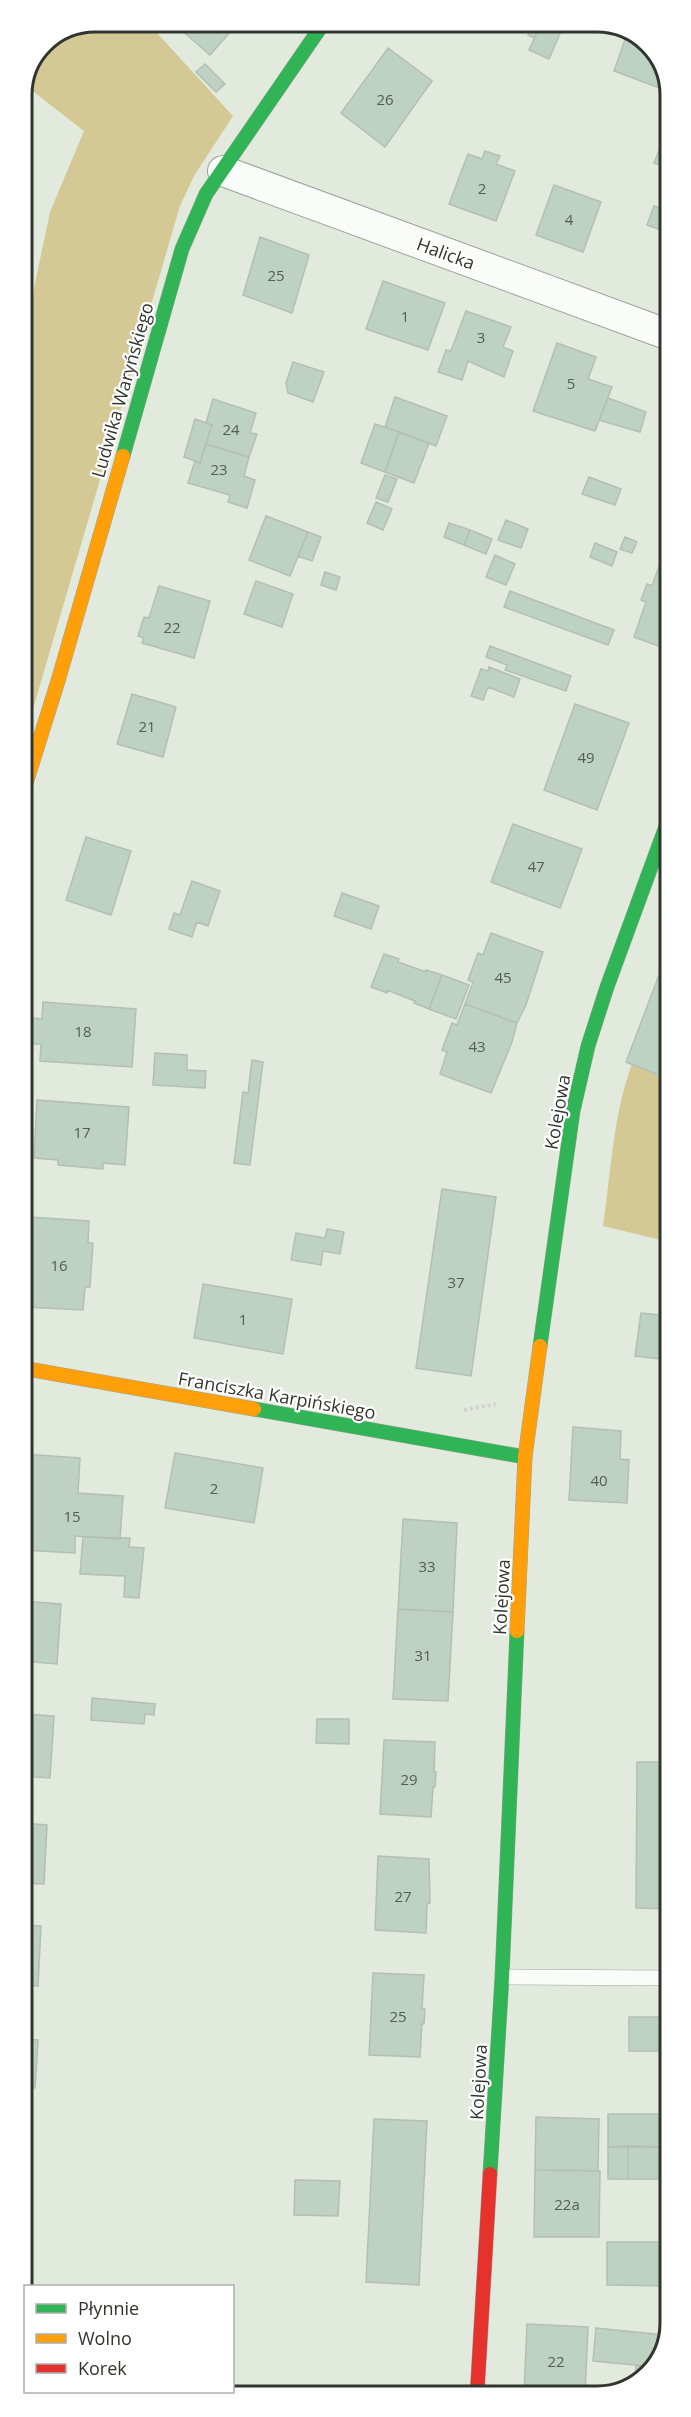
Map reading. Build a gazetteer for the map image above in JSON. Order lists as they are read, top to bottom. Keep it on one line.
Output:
{"streets":{"street":["Halicka","Ludwika Waryńskiego","Kolejowa","Franciszka Karpińskiego"]},"crossings":[["Halicka","Ludwika Waryńskiego"],["Kolejowa","Franciszka Karpińskiego"]],"house_numbers":["26","2","4","25","1","3","5","24","23","22","21","49","47","45","18","43","17","16","37","1","40","2","15","33","31","29","27","25","22a","22"],"legend":["Płynnie","Wolno","Korek"]}
